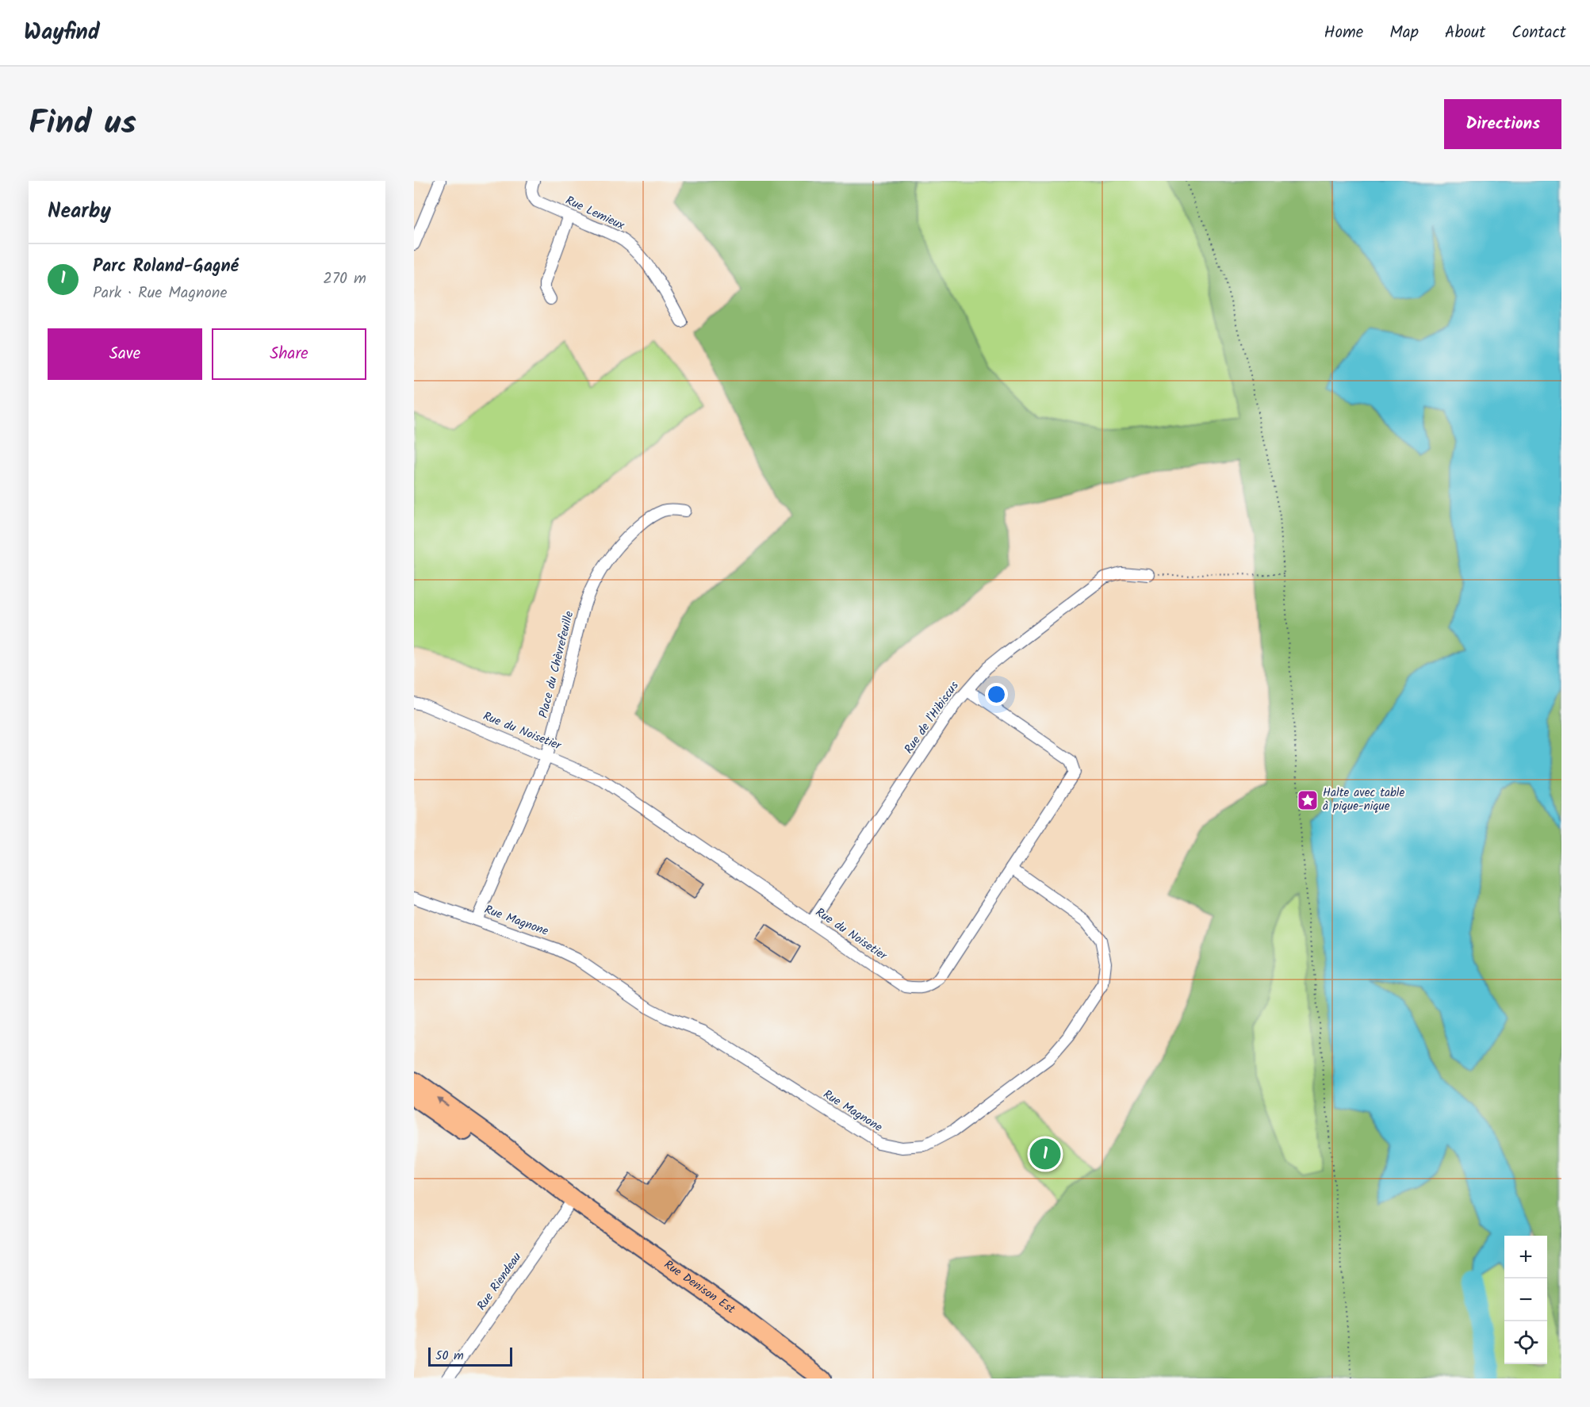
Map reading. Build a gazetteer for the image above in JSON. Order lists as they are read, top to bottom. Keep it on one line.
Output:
{"streets":{"main road":["Rue Denison Est"],"street":["Rue Lemieux","Place du Chèvrefeuille","Rue de l'Hibiscus","Rue du Noisetier","Rue Magnone","Rue Riendeau"]},"crossings":[["Place du Chèvrefeuille","Rue du Noisetier"],["Place du Chèvrefeuille","Rue Magnone"],["Rue de l'Hibiscus","Rue du Noisetier"],["Rue du Noisetier","Rue Magnone"],["Rue Riendeau","Rue Denison Est"]],"places":{"place":["Halte avec table à pique-nique"]},"scale_bar":"50 m","page":{"header":"Wayfind","nav":["Home","Map","About","Contact"],"title":"Find us","buttons":["Directions",["Save","Share"]],"heading":"Nearby","list":[{"mark":"1","name":"Parc Roland-Gagné","note":"Park · Rue Magnone","value":"270 m"}],"pins":"1","map_buttons":["+","−"],"scale":"50 m"}}
